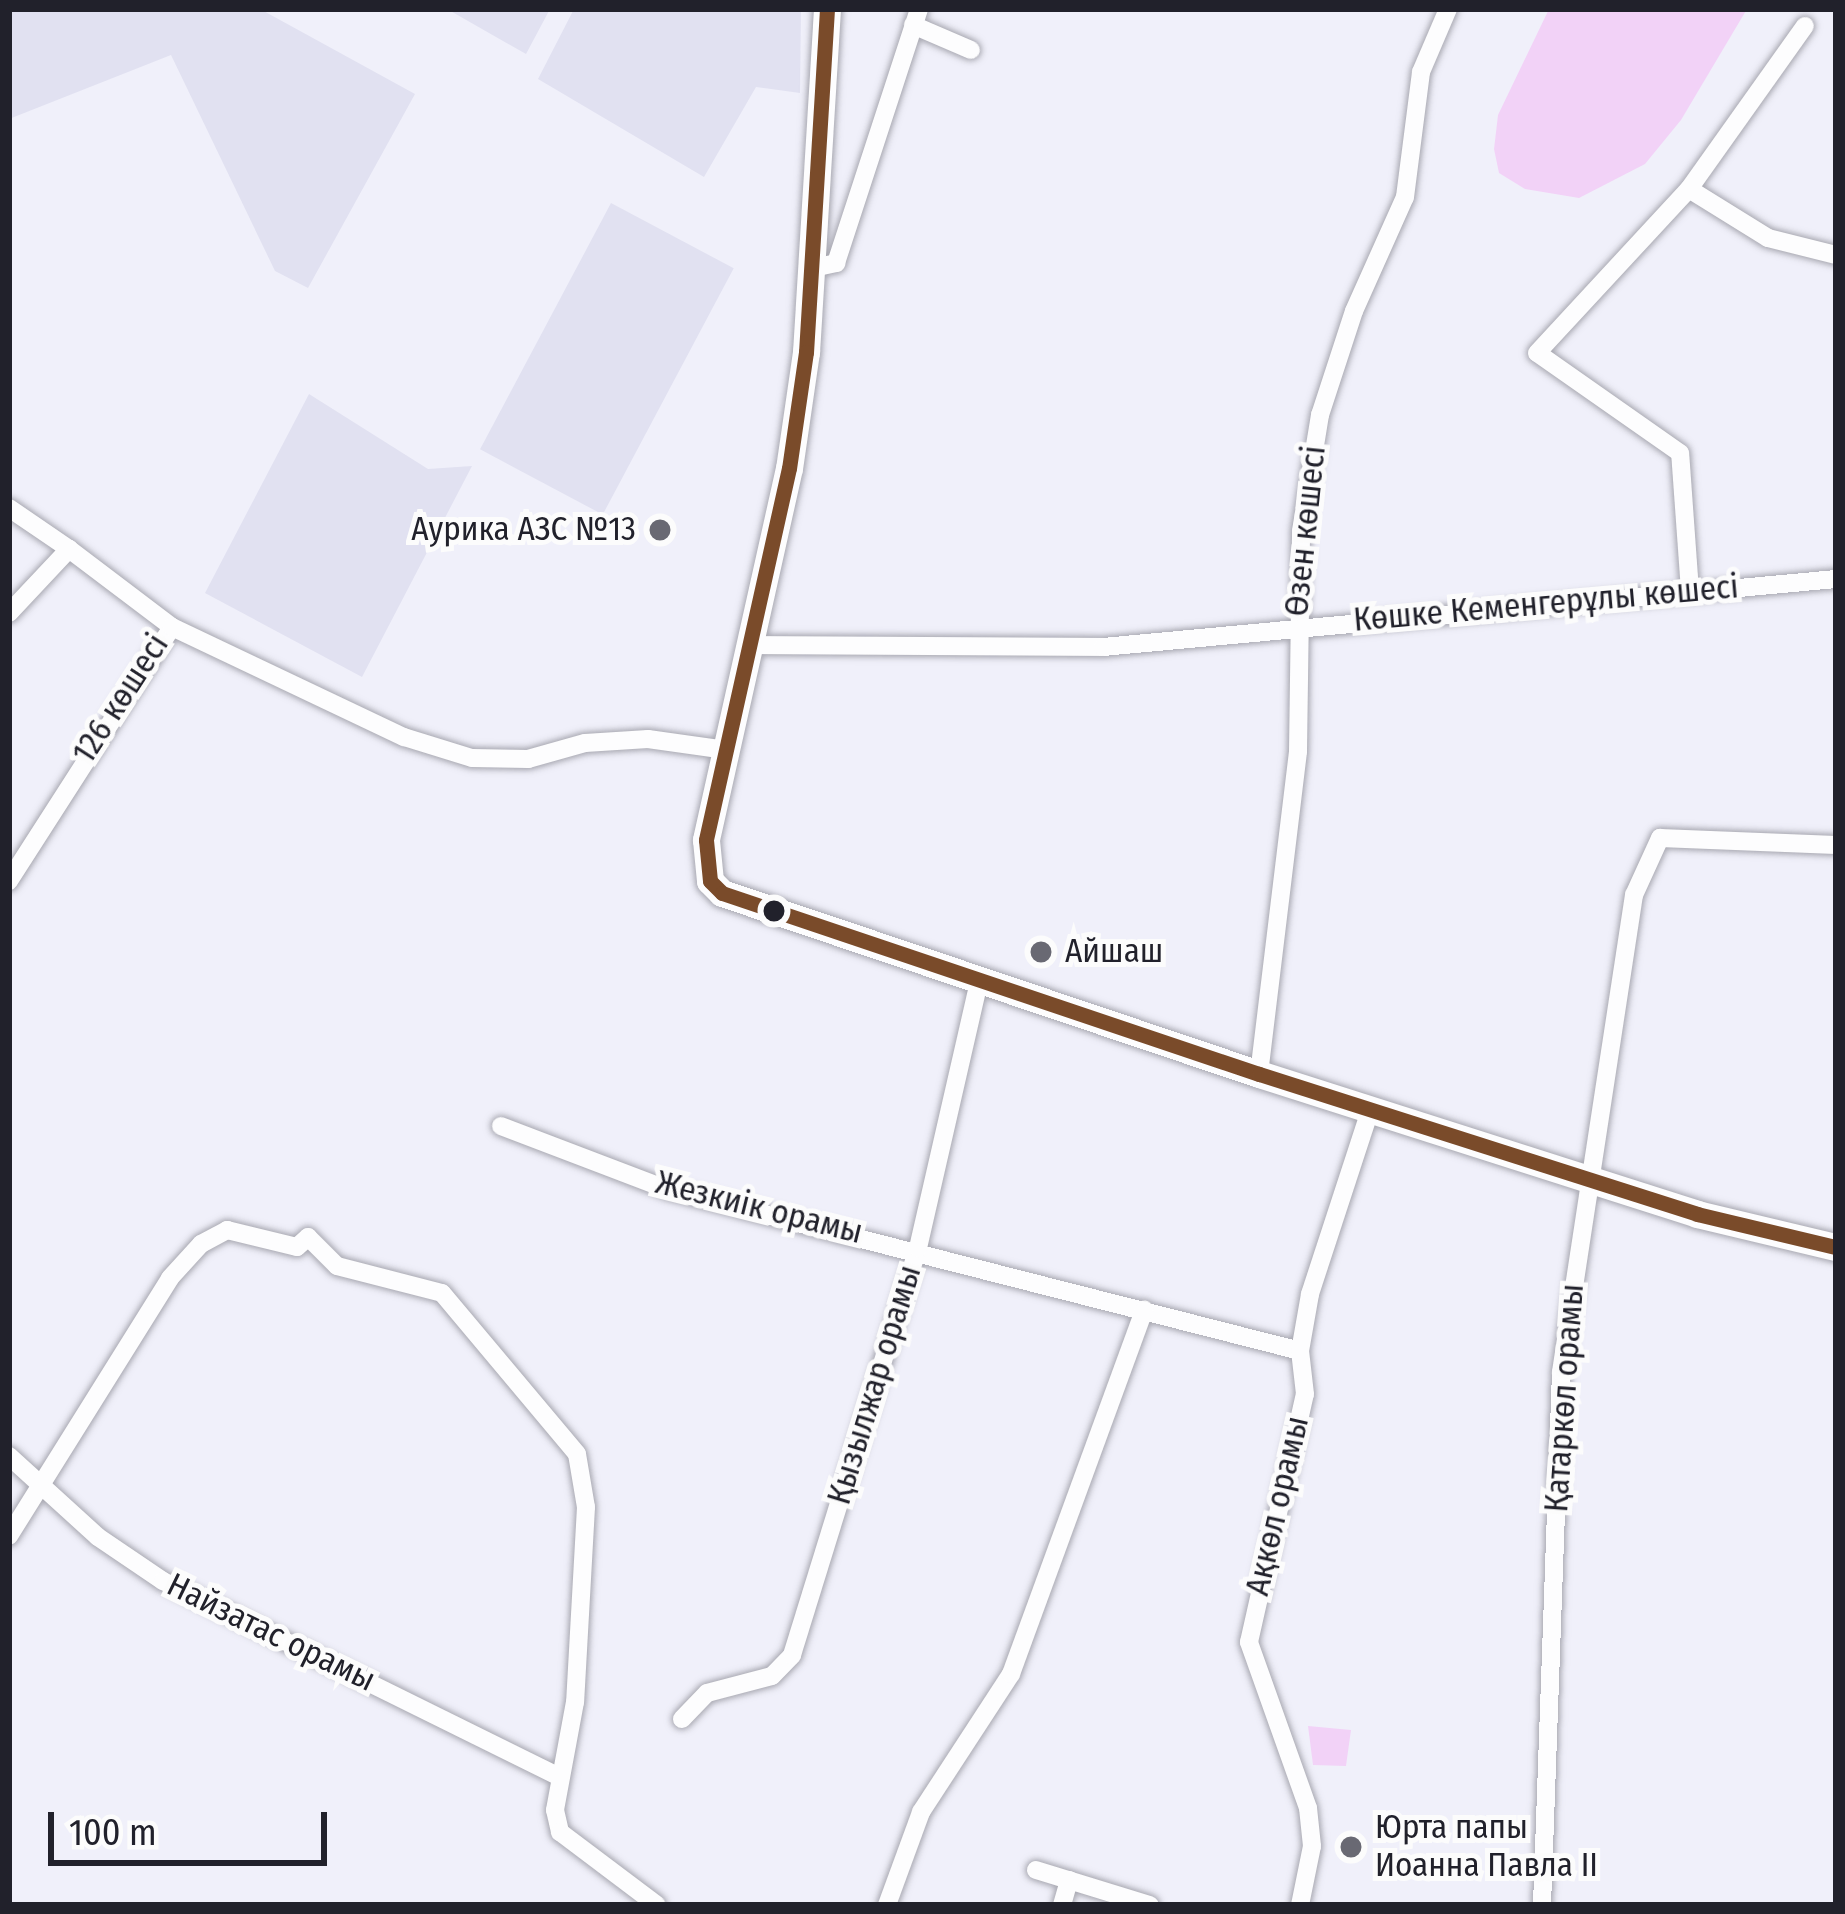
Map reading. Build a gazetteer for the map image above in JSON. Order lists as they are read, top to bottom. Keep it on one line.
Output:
{"streets":{"street":["Өзен көшесі","Көшке Кеменгерұлы көшесі","126 көшесі","Жезкиік орамы","Қызылжар орамы","Қатаркөл орамы","Ақкөл орамы","Найзатас орамы"]},"crossings":[["Өзен көшесі","Көшке Кеменгерұлы көшесі"],["Жезкиік орамы","Қызылжар орамы"],["Жезкиік орамы","Ақкөл орамы"]],"places":["Аурика АЗС №13","Айшаш","Юрта папы Иоанна Павла II"],"scale_bar":"100 m"}
